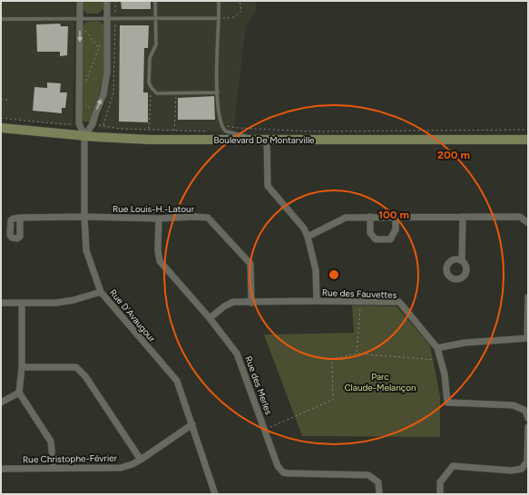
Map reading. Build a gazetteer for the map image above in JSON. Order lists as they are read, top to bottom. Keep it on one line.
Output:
{"streets":{"street":["Boulevard De Montarville","Rue Louis-H.-Latour","Rue des Fauvettes","Rue D'Avaugour","Rue des Merles","Rue Christophe-Février"]},"crossings":[["Boulevard De Montarville","Rue D'Avaugour"],["Rue Louis-H.-Latour","Rue des Fauvettes"],["Rue Louis-H.-Latour","Rue D'Avaugour"],["Rue Louis-H.-Latour","Rue des Merles"],["Rue des Fauvettes","Rue des Merles"],["Rue D'Avaugour","Rue Christophe-Février"]],"parks":["Parc Claude-Melançon"],"rings":["200 m","100 m"]}
